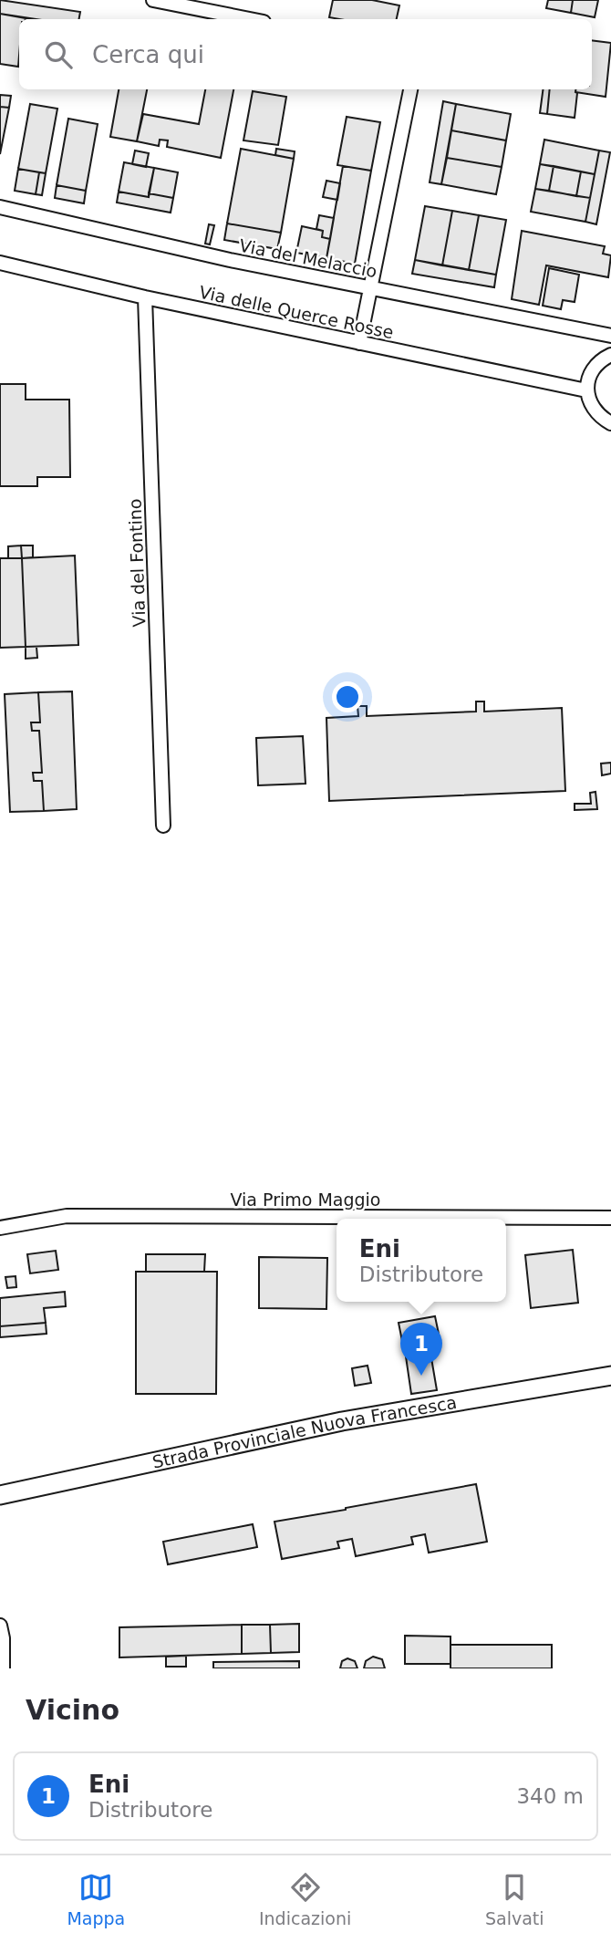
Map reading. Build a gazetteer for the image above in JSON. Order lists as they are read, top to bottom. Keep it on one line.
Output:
{"streets":{"main road":["Strada Provinciale Nuova Francesca"],"street":["Via del Melaccio","Via delle Querce Rosse","Via del Fontino","Via Primo Maggio"]},"crossings":[["Via delle Querce Rosse","Via del Fontino"]],"page":{"search":"Cerca qui","popup":["Eni","Distributore"],"pins":"1","heading":"Vicino","list":[{"mark":"1","name":"Eni","note":"Distributore","value":"340 m"}],"nav":["Mappa","Indicazioni","Salvati"]}}
